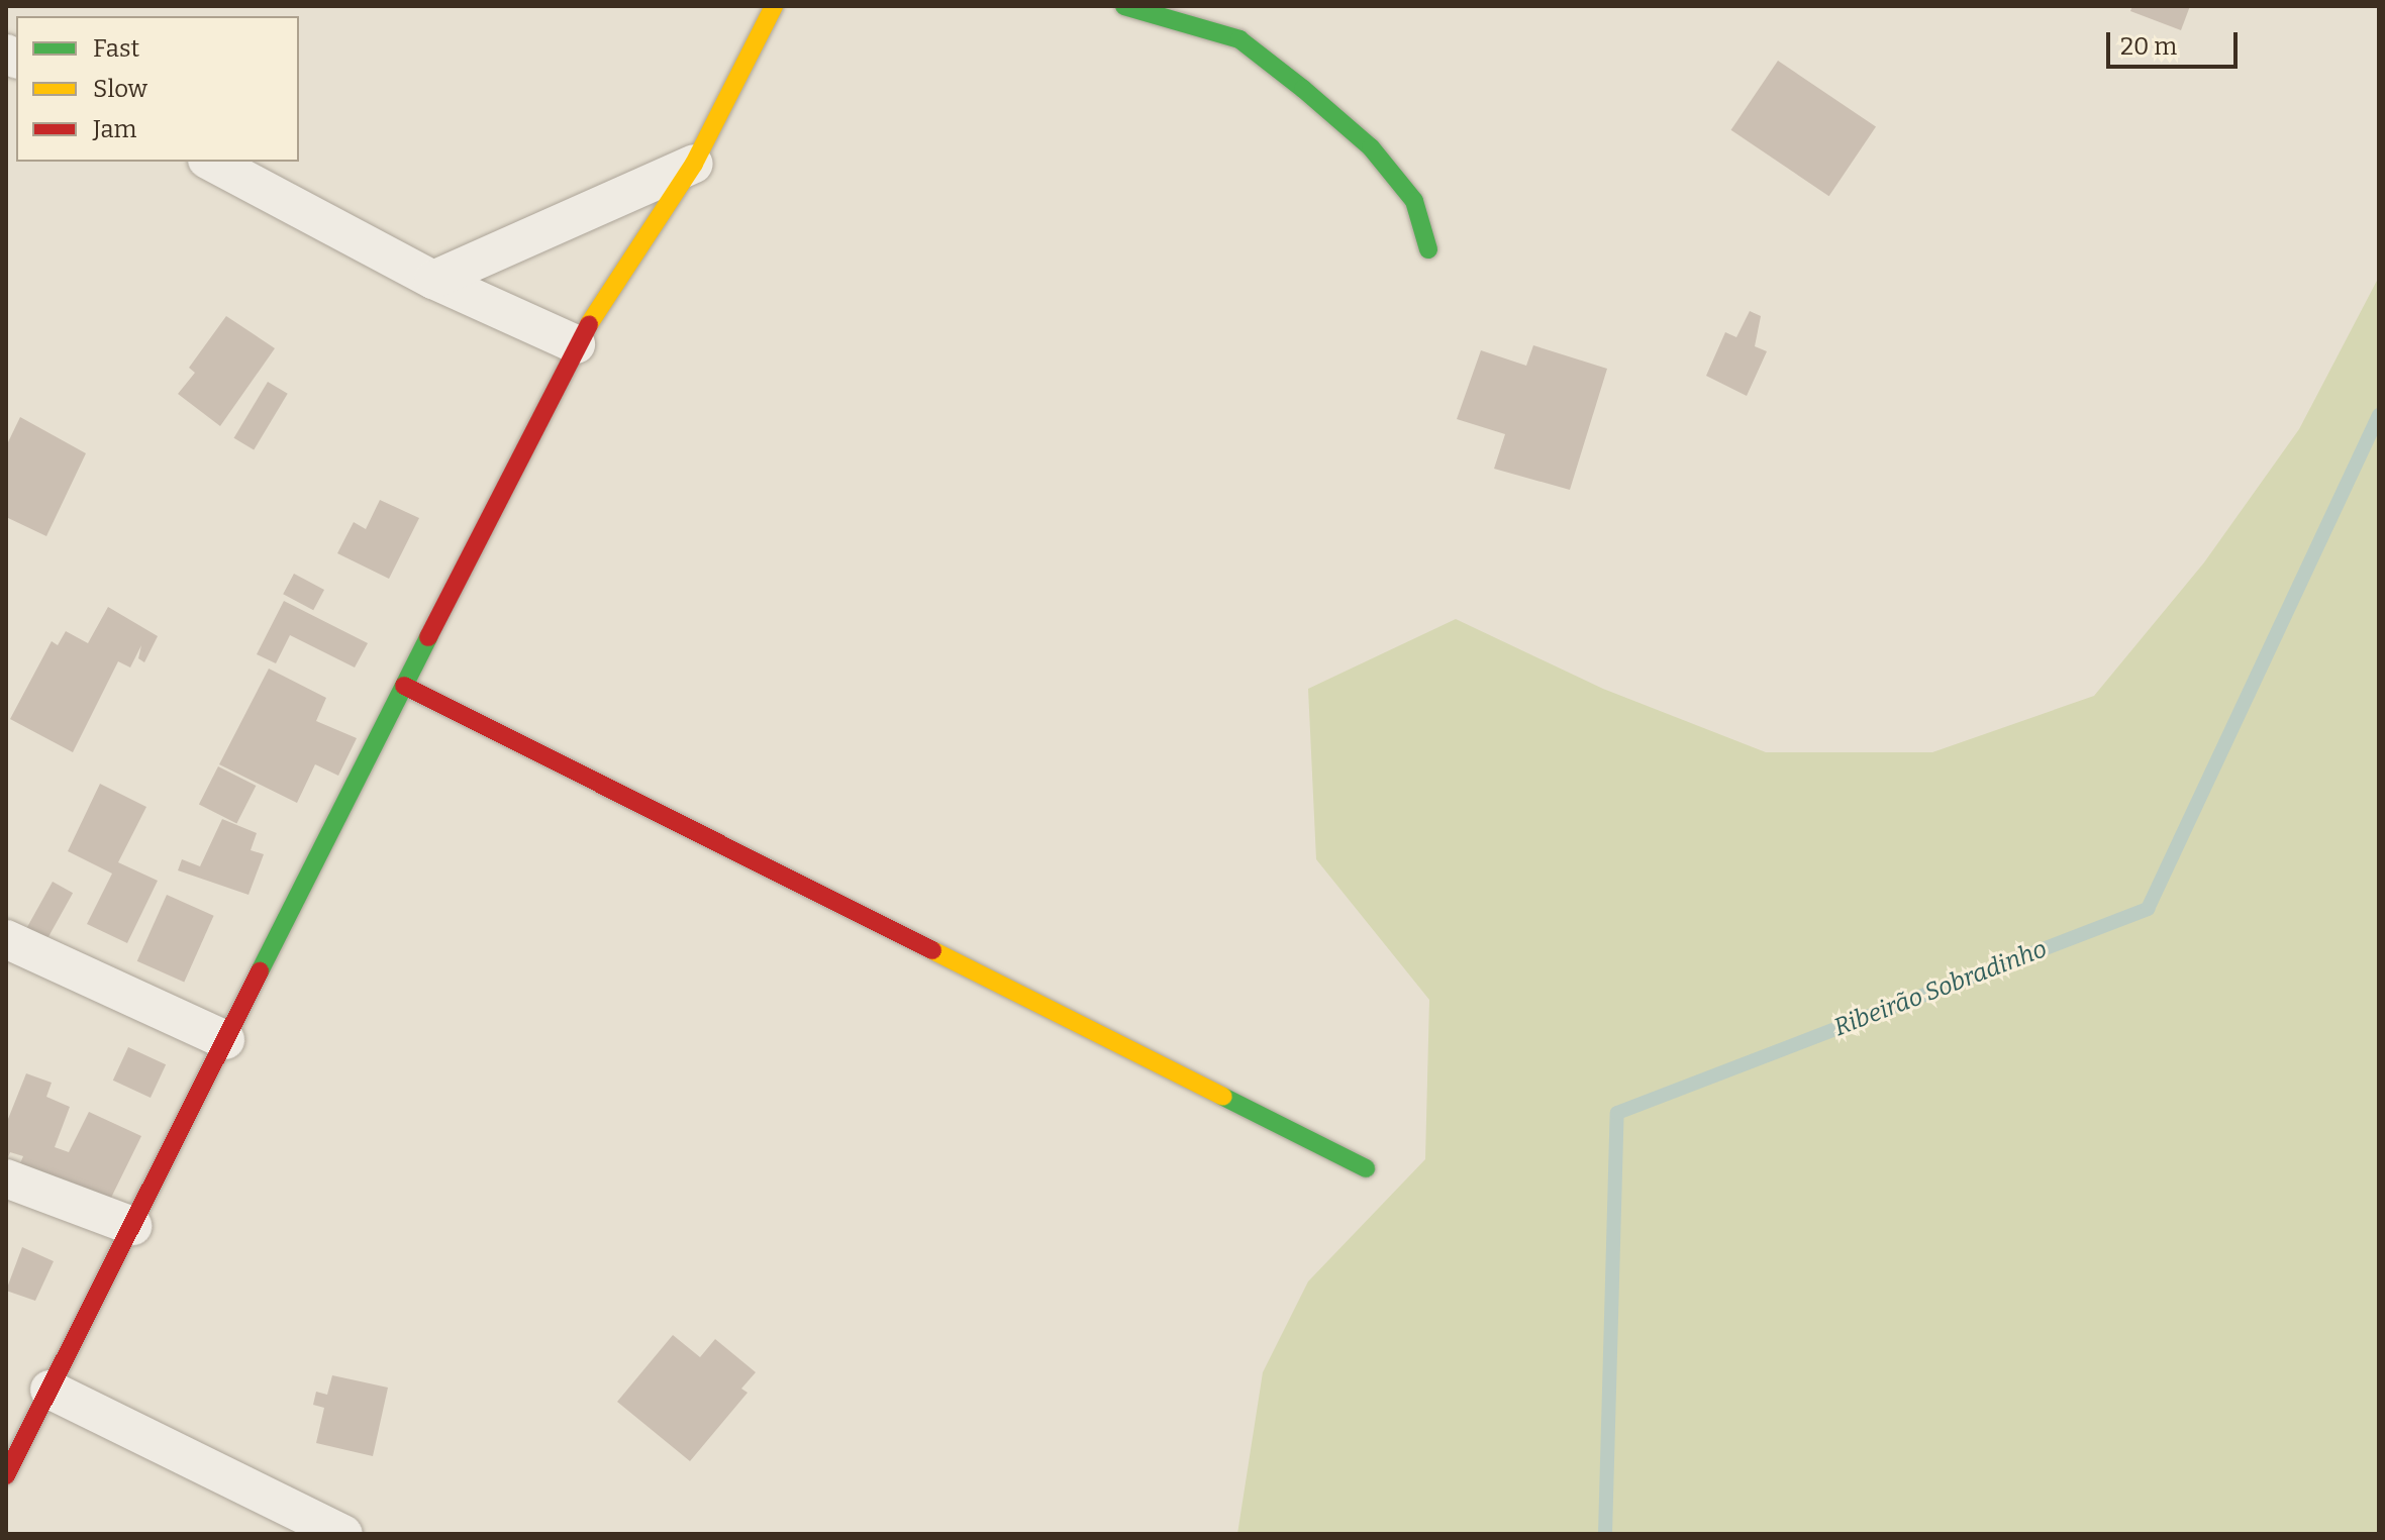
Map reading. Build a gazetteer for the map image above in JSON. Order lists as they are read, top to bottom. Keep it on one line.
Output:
{"water":["Ribeirão Sobradinho"],"legend":["Fast","Slow","Jam"],"scale_bar":"20 m"}
